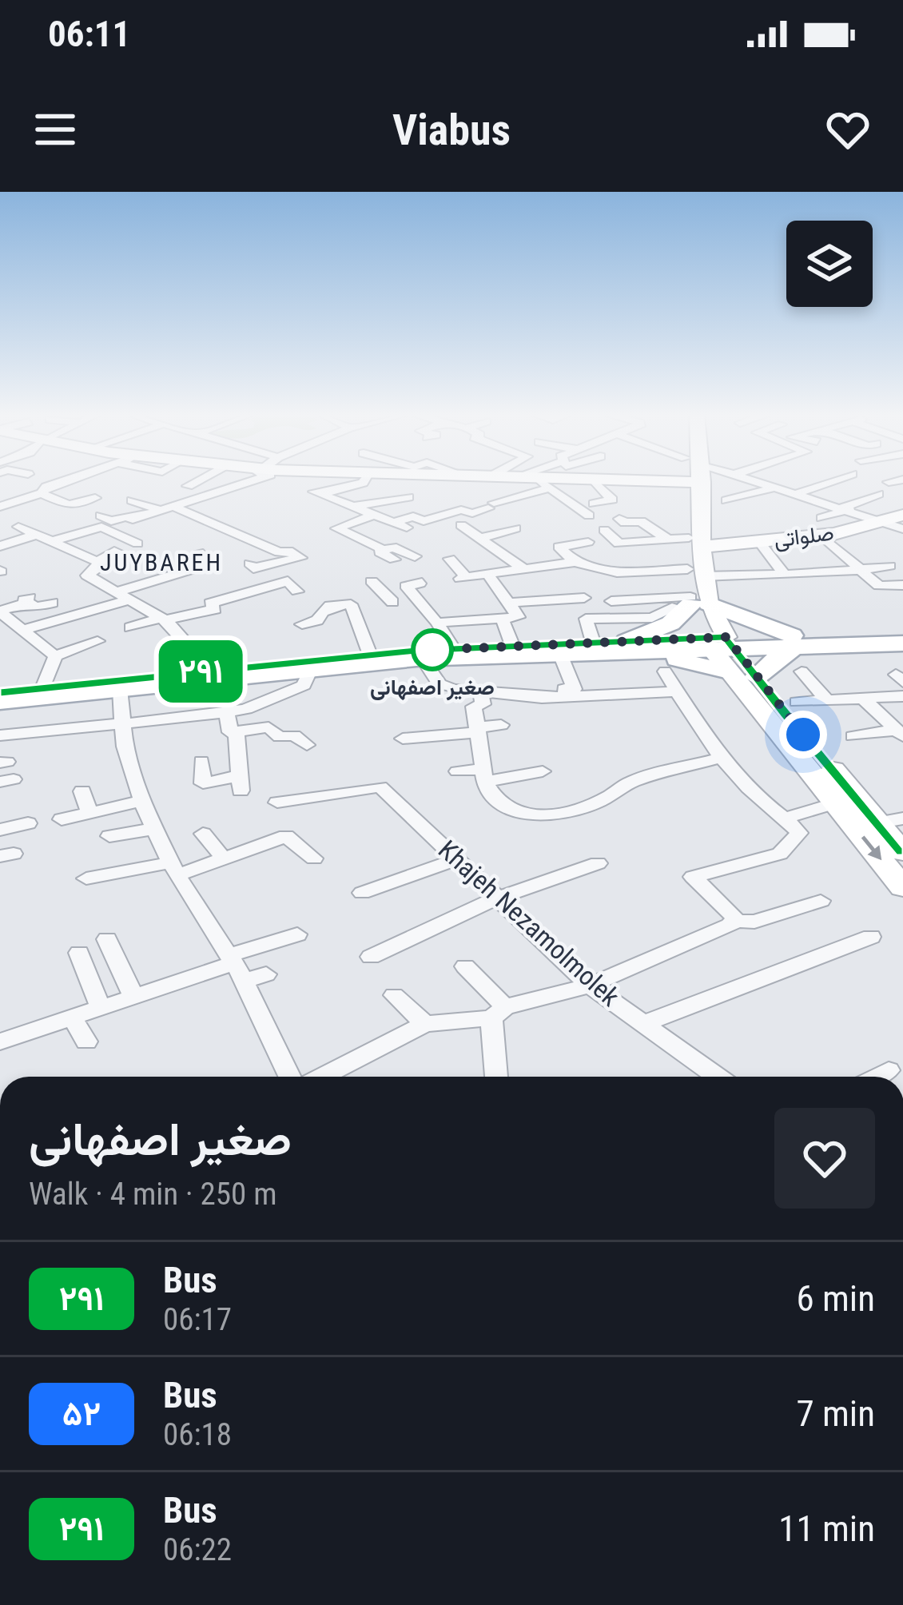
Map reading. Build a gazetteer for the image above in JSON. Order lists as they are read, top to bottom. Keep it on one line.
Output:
{"streets":{"main road":["صلواتی"],"street":["Khajeh Nezamolmolek"]},"districts":["JUYBAREH"],"places":["صغیر اصفهانی"],"lines":["bus line ۲۹۱"],"page":{"status":"06:11","header":"Viabus","on_map":"۲۹۱","heading":["صغیر اصفهانی","Walk · 4 min · 250 m"],"list":[{"mark":"۲۹۱","name":"Bus","note":"06:17","value":"6 min"},{"mark":"۵۲","name":"Bus","note":"06:18","value":"7 min"},{"mark":"۲۹۱","name":"Bus","note":"06:22","value":"11 min"}]}}
